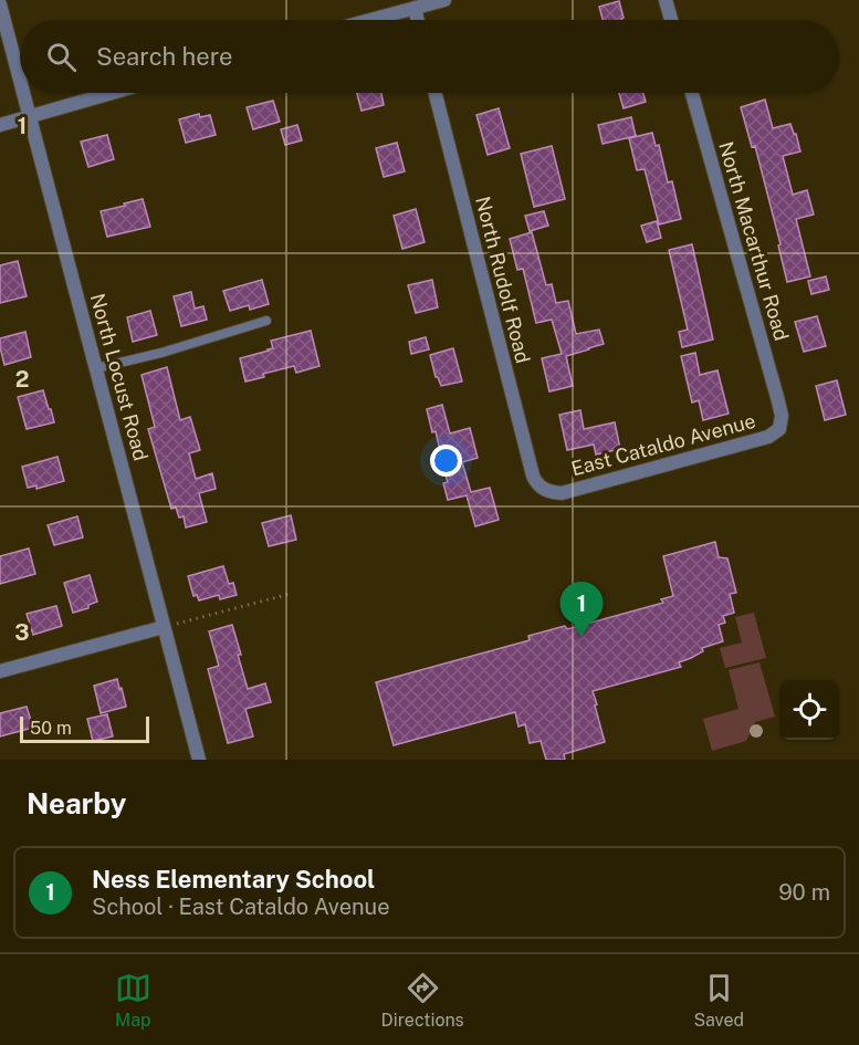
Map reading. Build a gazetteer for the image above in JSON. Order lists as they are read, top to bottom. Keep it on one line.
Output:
{"streets":{"street":["North Macarthur Road","North Rudolf Road","North Locust Road","East Cataldo Avenue"]},"crossings":[["North Macarthur Road","East Cataldo Avenue"],["North Rudolf Road","East Cataldo Avenue"]],"scale_bar":"50 m","page":{"search":"Search here","pins":"1","scale":"50 m","heading":"Nearby","list":[{"mark":"1","name":"Ness Elementary School","note":"School · East Cataldo Avenue","value":"90 m"}],"nav":["Map","Directions","Saved"]},"grid":{"rows":["1","2","3"]}}
